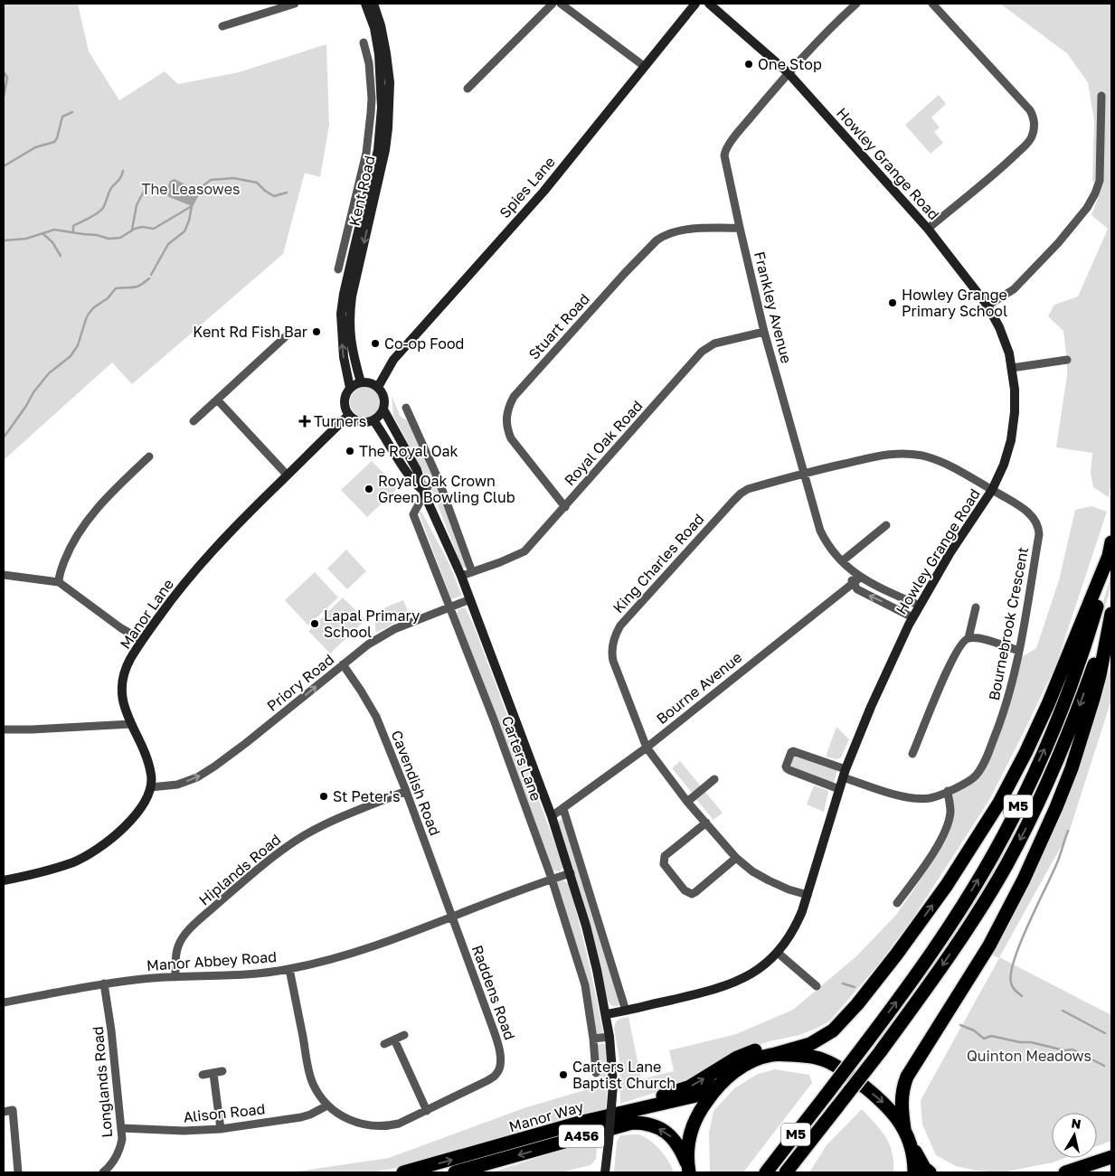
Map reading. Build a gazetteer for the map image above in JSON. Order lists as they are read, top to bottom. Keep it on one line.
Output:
{"streets":{"highway":["M5","Manor Way","A456"],"street":["Howley Grange Road","Spies Lane","Kent Road","Frankley Avenue","Stuart Road","Royal Oak Road","King Charles Road","Manor Lane","Bournebrook Crescent","Priory Road","Bourne Avenue","Carters Lane","Cavendish Road","Hiplands Road","Manor Abbey Road","Raddens Road","Longlands Road","Alison Road"]},"crossings":[["Howley Grange Road","Frankley Avenue"],["Howley Grange Road","King Charles Road"],["Howley Grange Road","Bournebrook Crescent"],["Howley Grange Road","Carters Lane"],["Spies Lane","Kent Road"],["Spies Lane","Manor Lane"],["Spies Lane","Carters Lane"],["Kent Road","Manor Lane"],["Kent Road","Carters Lane"],["Frankley Avenue","Stuart Road"],["Frankley Avenue","Royal Oak Road"],["Frankley Avenue","King Charles Road"],["Frankley Avenue","Bourne Avenue"],["Stuart Road","Royal Oak Road"],["Royal Oak Road","Carters Lane"],["King Charles Road","Bournebrook Crescent"],["King Charles Road","Bourne Avenue"],["Manor Lane","Priory Road"],["Manor Lane","Carters Lane"],["Priory Road","Carters Lane"],["Priory Road","Cavendish Road"],["Bourne Avenue","Carters Lane"],["Carters Lane","Manor Abbey Road"],["Cavendish Road","Hiplands Road"],["Cavendish Road","Manor Abbey Road"],["Cavendish Road","Raddens Road"],["Hiplands Road","Manor Abbey Road"],["Manor Abbey Road","Raddens Road"],["Manor Abbey Road","Longlands Road"],["Raddens Road","Alison Road"],["Longlands Road","Alison Road"]],"one_way":["Priory Road"],"parks":["The Leasowes","Quinton Meadows"],"places":{"other":["One Stop","Howley Grange Primary School","Kent Rd Fish Bar","Co-op Food","The Royal Oak","Royal Oak Crown Green Bowling Club","Lapal Primary School","St Peter's","Carters Lane Baptist Church"],"health":["Turners"]},"north":"top"}
